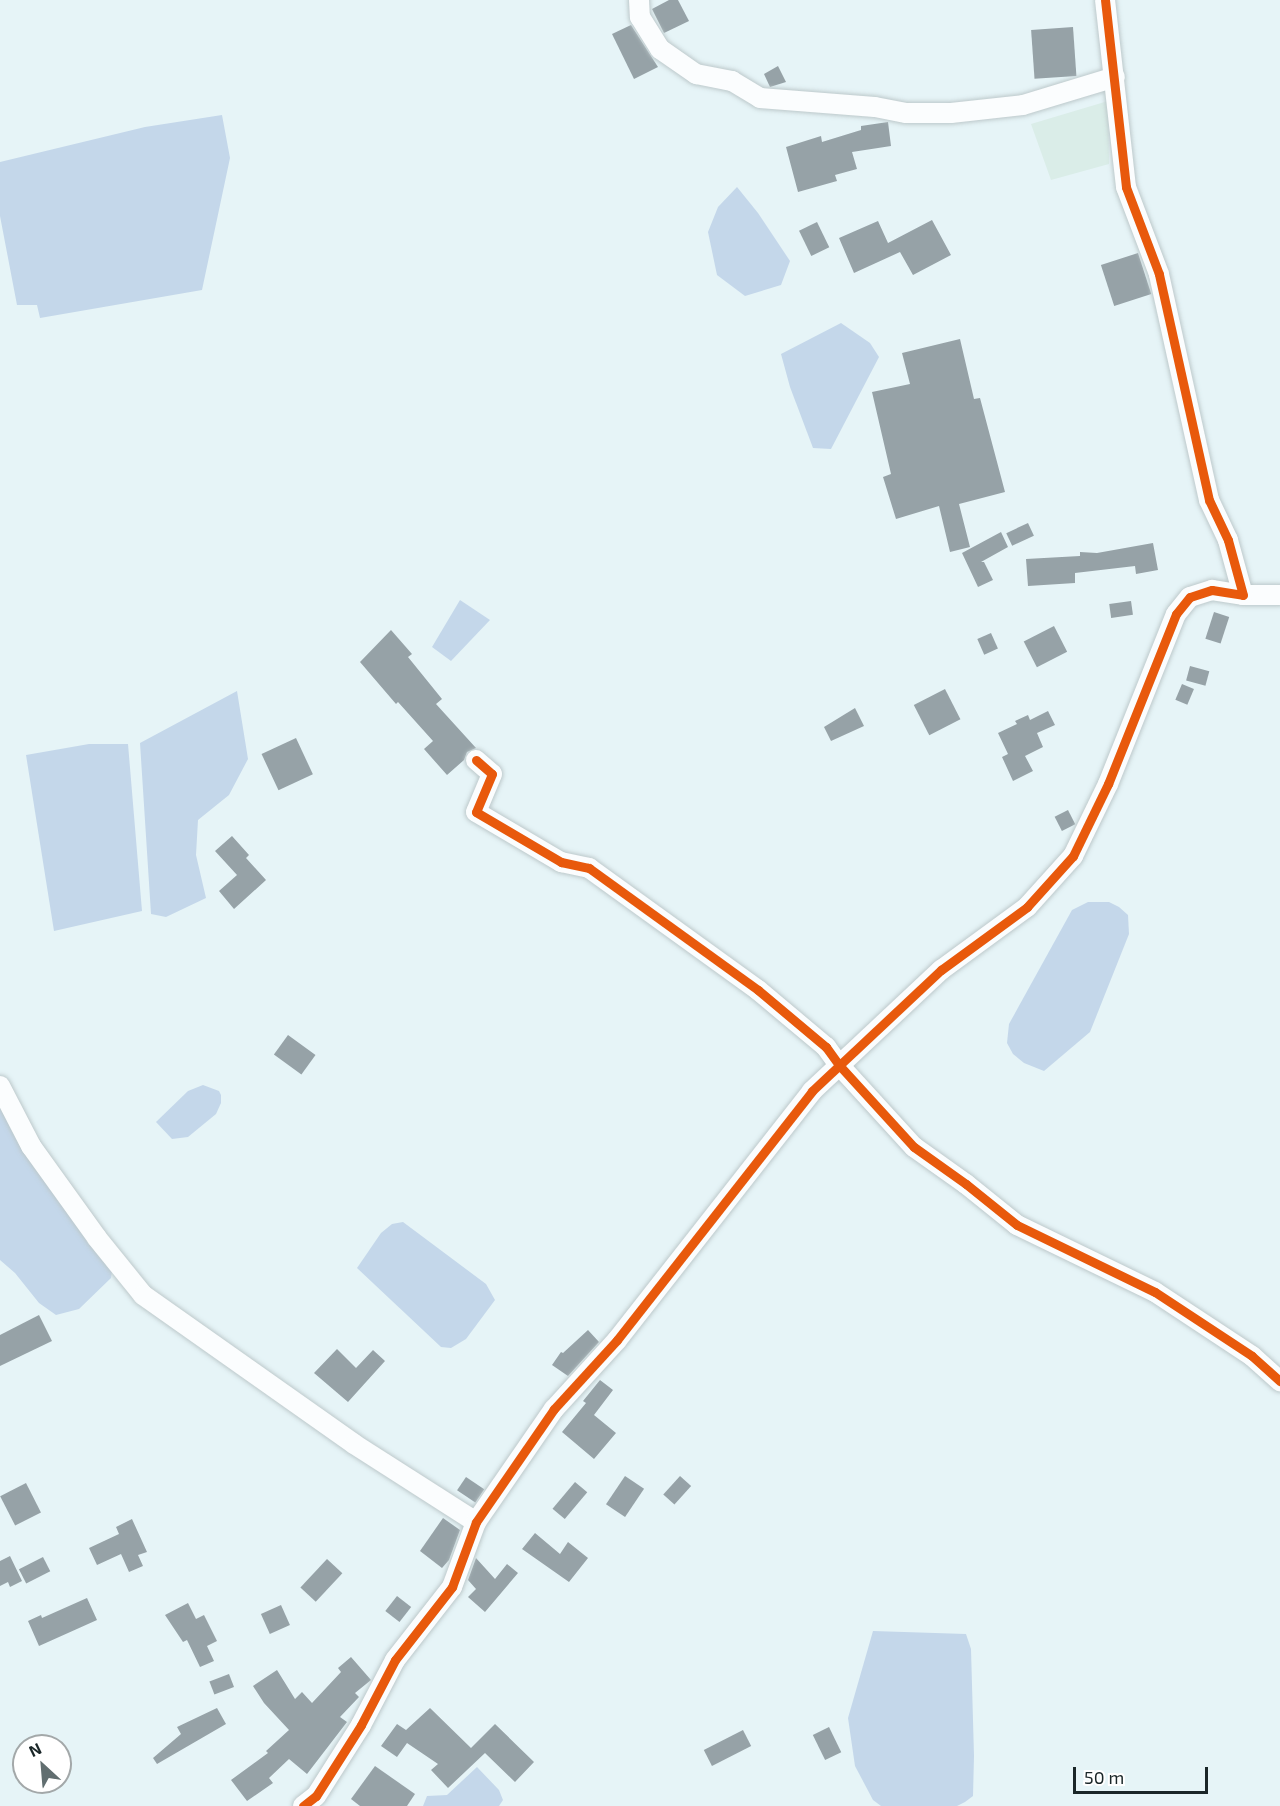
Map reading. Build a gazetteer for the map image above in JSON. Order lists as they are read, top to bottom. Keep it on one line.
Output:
{"scale_bar":"50 m","north":"top left"}
